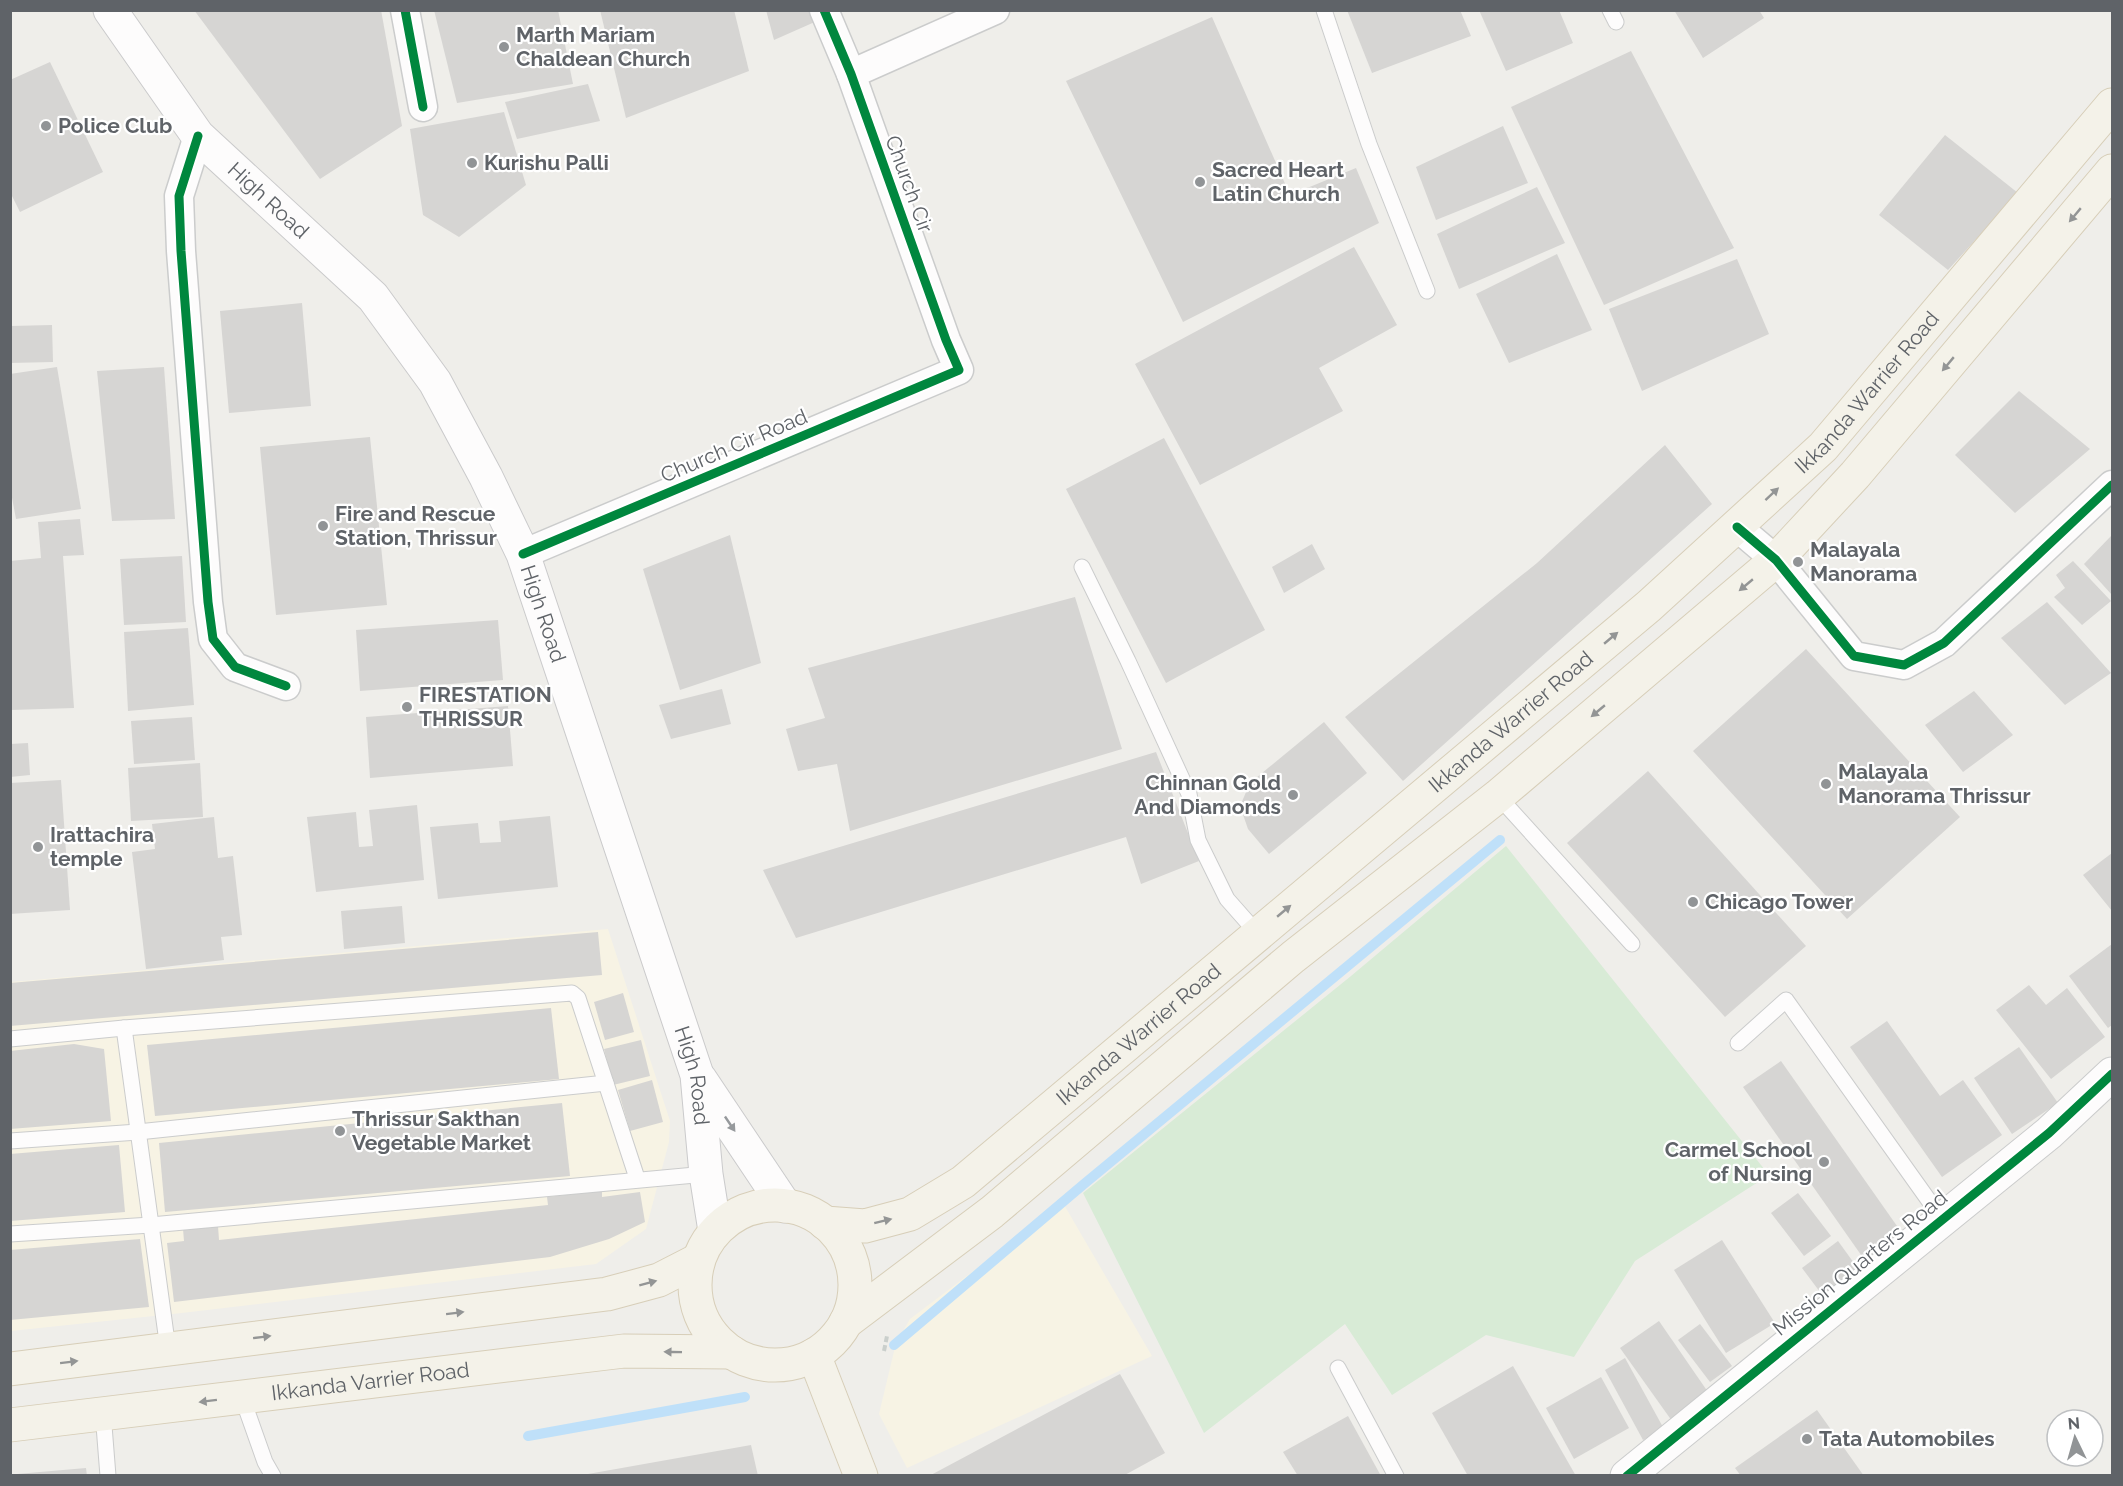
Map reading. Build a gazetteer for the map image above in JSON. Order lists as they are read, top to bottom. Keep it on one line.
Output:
{"streets":{"main road":["High Road","Ikkanda Warrier Road","Mission Quarters Road","Ikkanda Varrier Road"],"street":["Church Cir","Church Cir Road"]},"crossings":[["Church Cir","Church Cir Road"],["High Road","Ikkanda Warrier Road"],["High Road","Church Cir Road"],["High Road","Ikkanda Varrier Road"],["Ikkanda Warrier Road","Ikkanda Varrier Road"]],"places":["Marth Mariam Chaldean Church","Police Club","Kurishu Palli","Sacred Heart Latin Church","Fire and Rescue Station, Thrissur","Malayala Manorama","FIRESTATION THRISSUR","Malayala Manorama Thrissur","Chinnan Gold And Diamonds","Irattachira temple","Chicago Tower","Thrissur Sakthan Vegetable Market","Carmel School of Nursing","Tata Automobiles"],"north":"top"}
